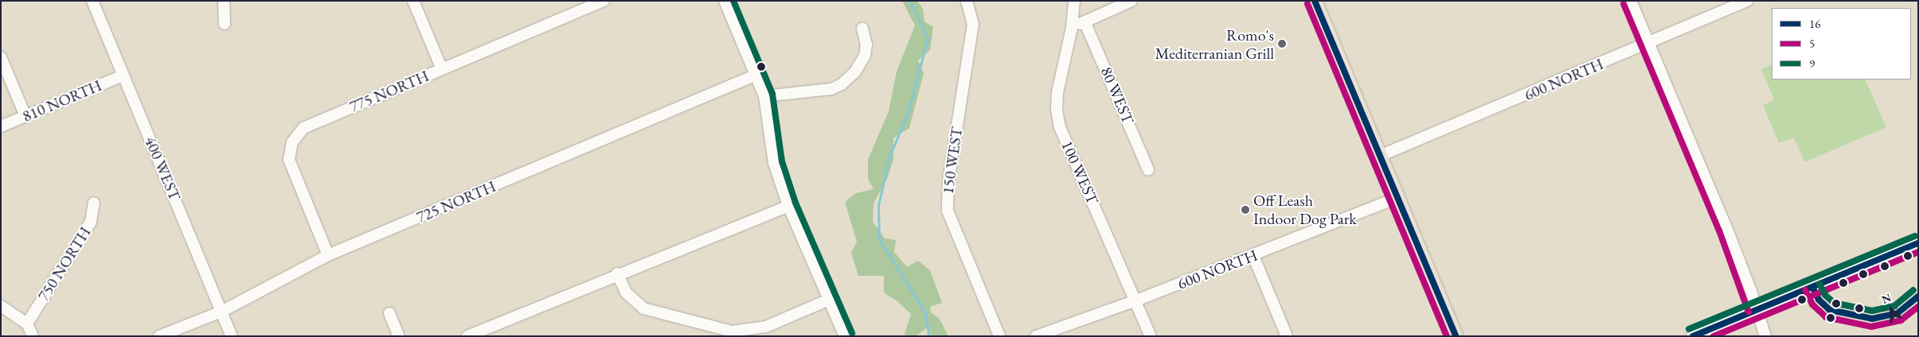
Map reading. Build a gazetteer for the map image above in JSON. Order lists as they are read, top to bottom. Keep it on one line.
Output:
{"streets":{"street":["600 NORTH","775 NORTH","80 WEST","810 NORTH","150 WEST","400 WEST","100 WEST","725 NORTH","750 NORTH"]},"crossings":[["600 NORTH","100 WEST"],["775 NORTH","725 NORTH"],["810 NORTH","400 WEST"],["400 WEST","725 NORTH"]],"places":["Romo's Mediterranian Grill","Off Leash Indoor Dog Park"],"lines":["transit line 16","transit line 9","transit line 5"],"legend":["16","5","9"],"north":"top left"}
